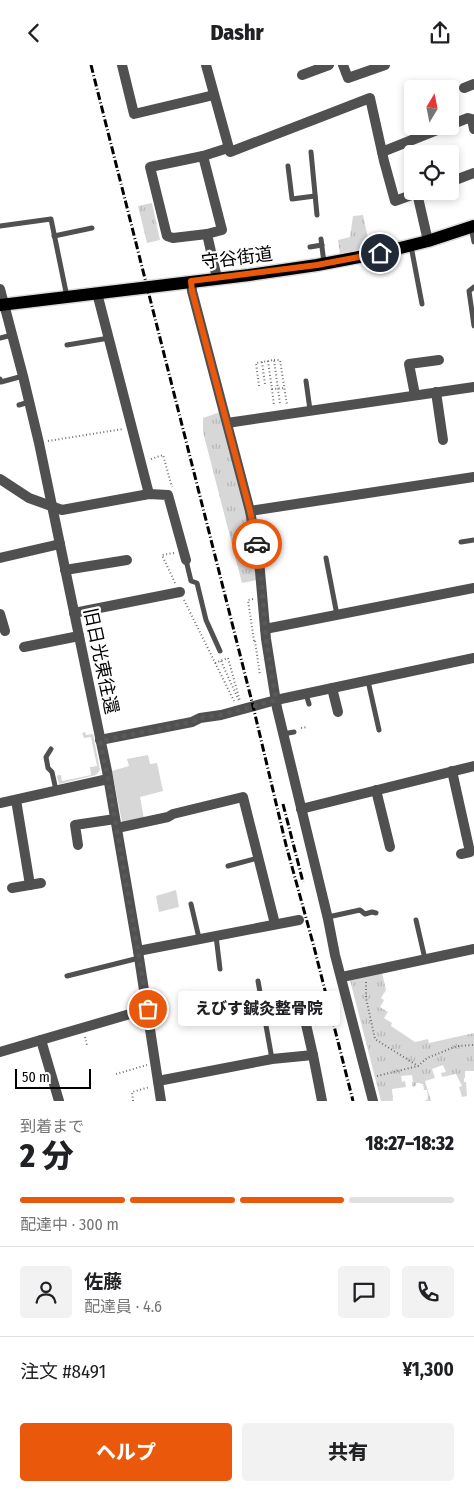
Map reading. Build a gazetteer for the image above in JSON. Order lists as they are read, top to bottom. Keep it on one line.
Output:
{"streets":{"main road":["守谷街道"],"street":["旧日光東往還"]},"crossings":[["守谷街道","旧日光東往還"]],"places":["えびす鍼灸整骨院"],"scale_bar":"50 m","north":"top","page":{"header":"Dashr","bubble":"えびす鍼灸整骨院","scale":"50 m","heading":["2 分","到着まで","18:27–18:32"],"panel":["佐藤","配達員 · 4.6","注文 #8491","¥1,300"],"bar":"配達中 · 300 m","buttons":["ヘルプ","共有"]}}
